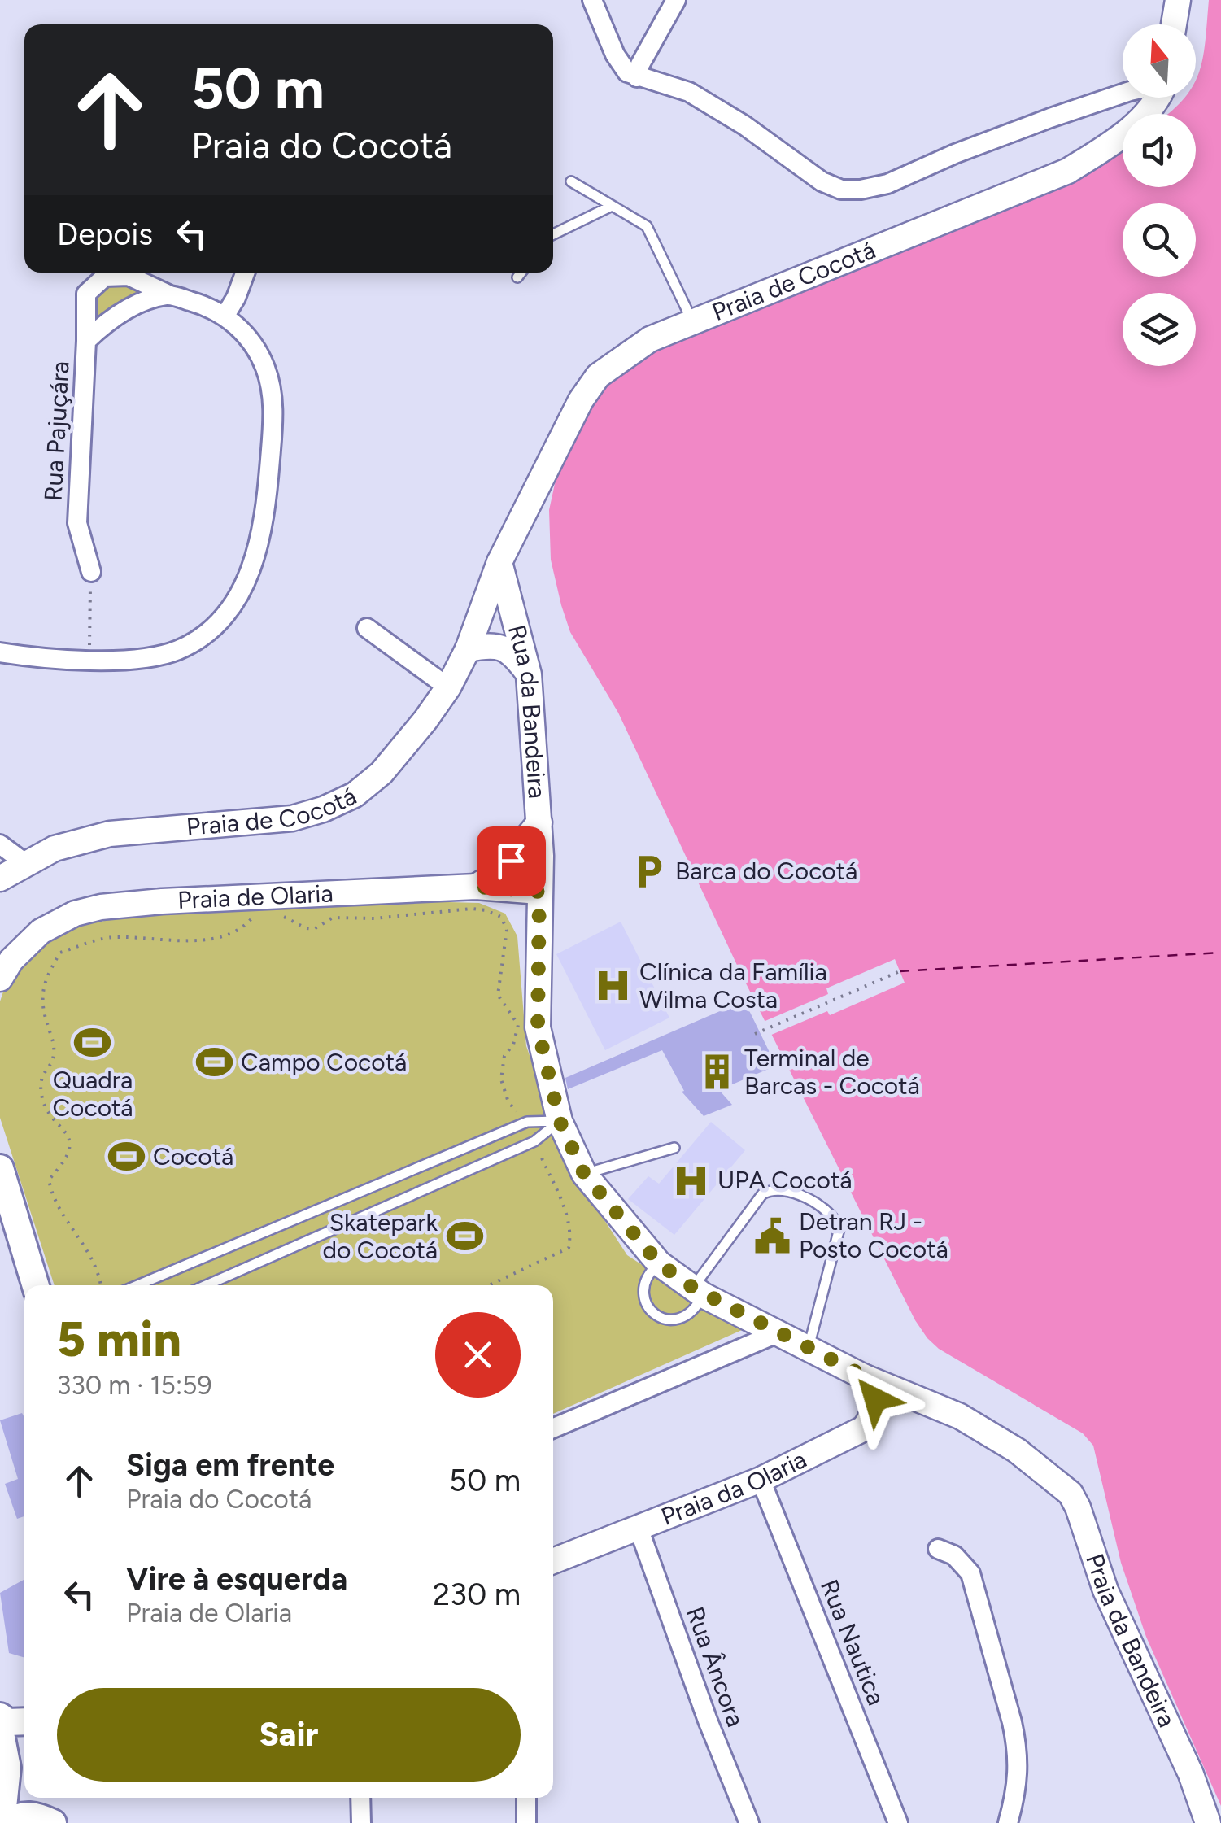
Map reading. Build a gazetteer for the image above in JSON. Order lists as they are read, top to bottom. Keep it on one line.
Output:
{"streets":{"street":["Praia de Cocotá","Rua Pajuçára","Rua da Bandeira","Praia de Olaria","Praia da Olaria","Praia da Bandeira","Rua Nautica","Rua Âncora"]},"crossings":[["Praia de Cocotá","Rua da Bandeira"],["Rua da Bandeira","Praia de Olaria"],["Praia da Olaria","Praia da Bandeira"],["Praia da Olaria","Rua Nautica"],["Praia da Olaria","Rua Âncora"]],"places":{"parking":["Barca do Cocotá"],"hospital":["Clínica da Família Wilma Costa","UPA Cocotá"],"sports":["Quadra Cocotá","Campo Cocotá","Cocotá","Skatepark do Cocotá"],"building":["Terminal de Barcas - Cocotá"],"public building":["Detran RJ - Posto Cocotá"]},"north":"top","page":{"turn":["50 m","Praia do Cocotá"],"then":"Depois","heading":["5 min","330 m · 15:59"],"list":[{"name":"Siga em frente","note":"Praia do Cocotá","value":"50 m"},{"name":"Vire à esquerda","note":"Praia de Olaria","value":"230 m"}],"buttons":"Sair"}}
